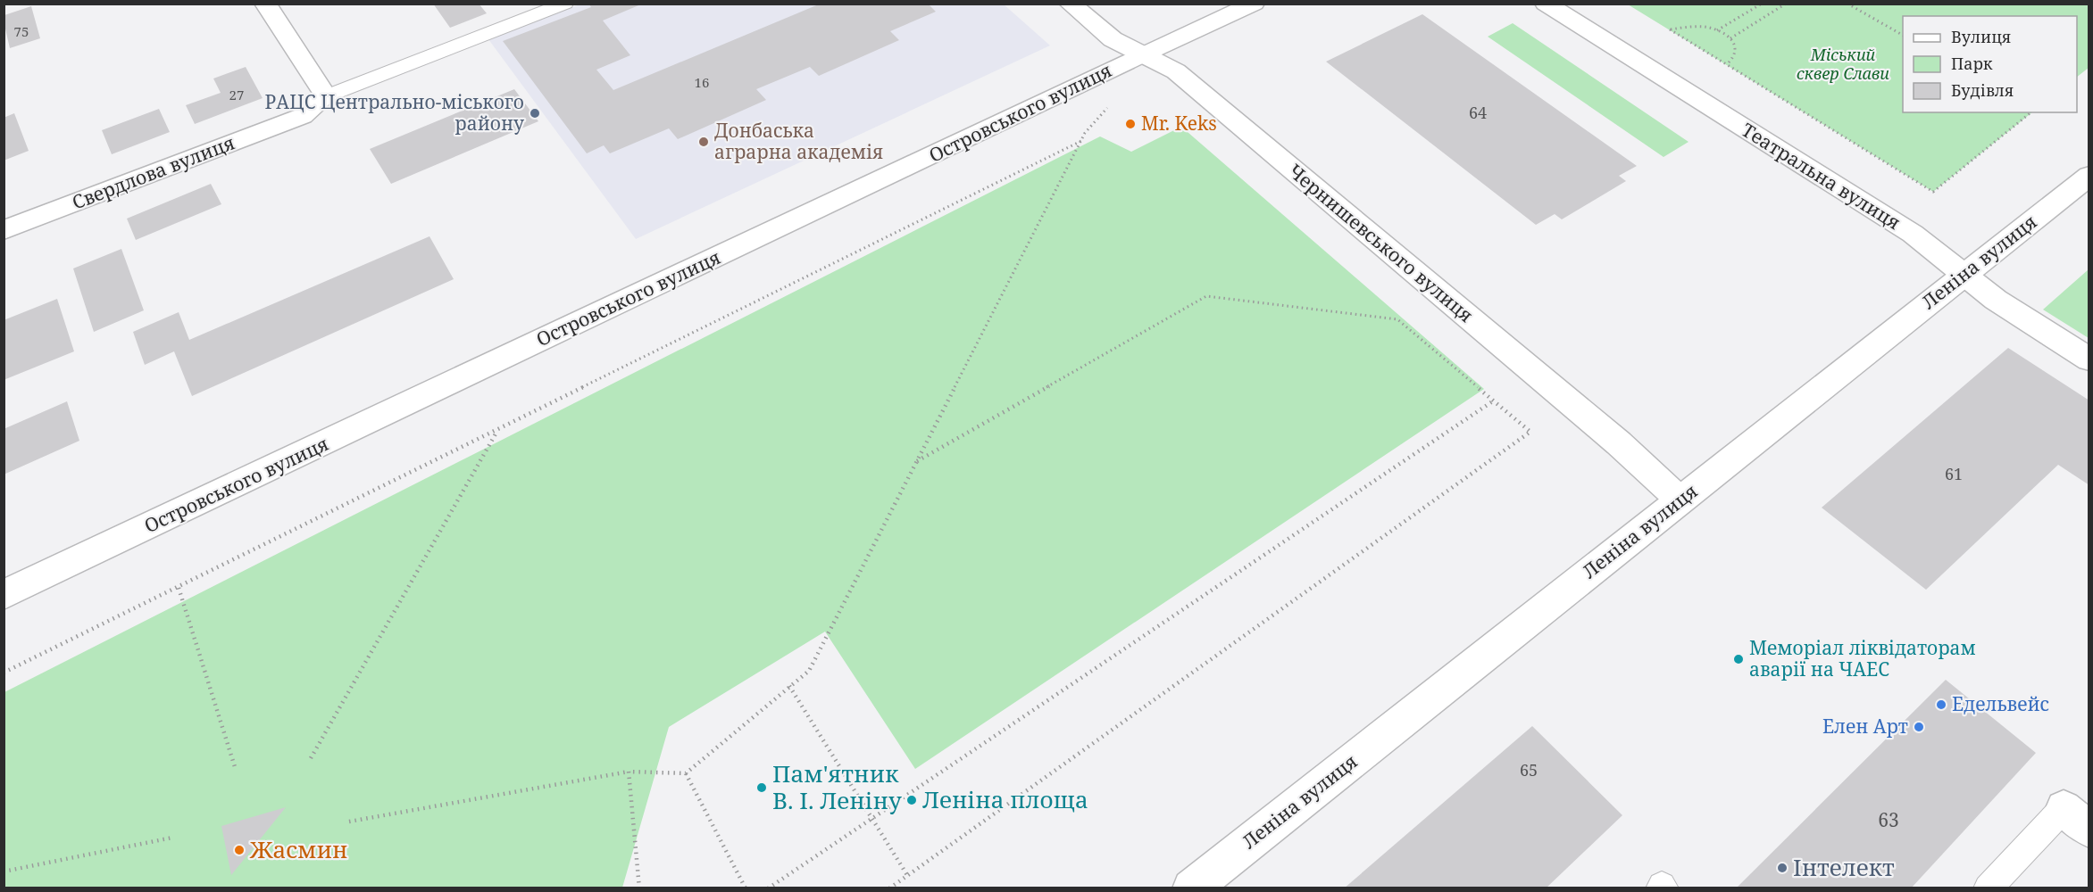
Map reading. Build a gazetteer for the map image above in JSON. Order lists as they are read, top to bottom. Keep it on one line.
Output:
{"streets":{"street":["Островського вулиця","Свердлова вулиця","Театральна вулиця","Чернишевського вулиця","Леніна вулиця"]},"crossings":[["Островського вулиця","Чернишевського вулиця"],["Театральна вулиця","Леніна вулиця"],["Чернишевського вулиця","Леніна вулиця"]],"parks":["Міський сквер Слави"],"places":["РАЦС Центрально-міського району","Mr. Keks","Донбаська аграрна академія","Меморіал ліквідаторам аварії на ЧАЕС","Едельвейс","Елен Арт","Пам'ятник В. І. Леніну","Леніна площа","Жасмин","Інтелект"],"house_numbers":["75","16","27","64","61","65","63"],"legend":["Вулиця","Парк","Будівля"]}
